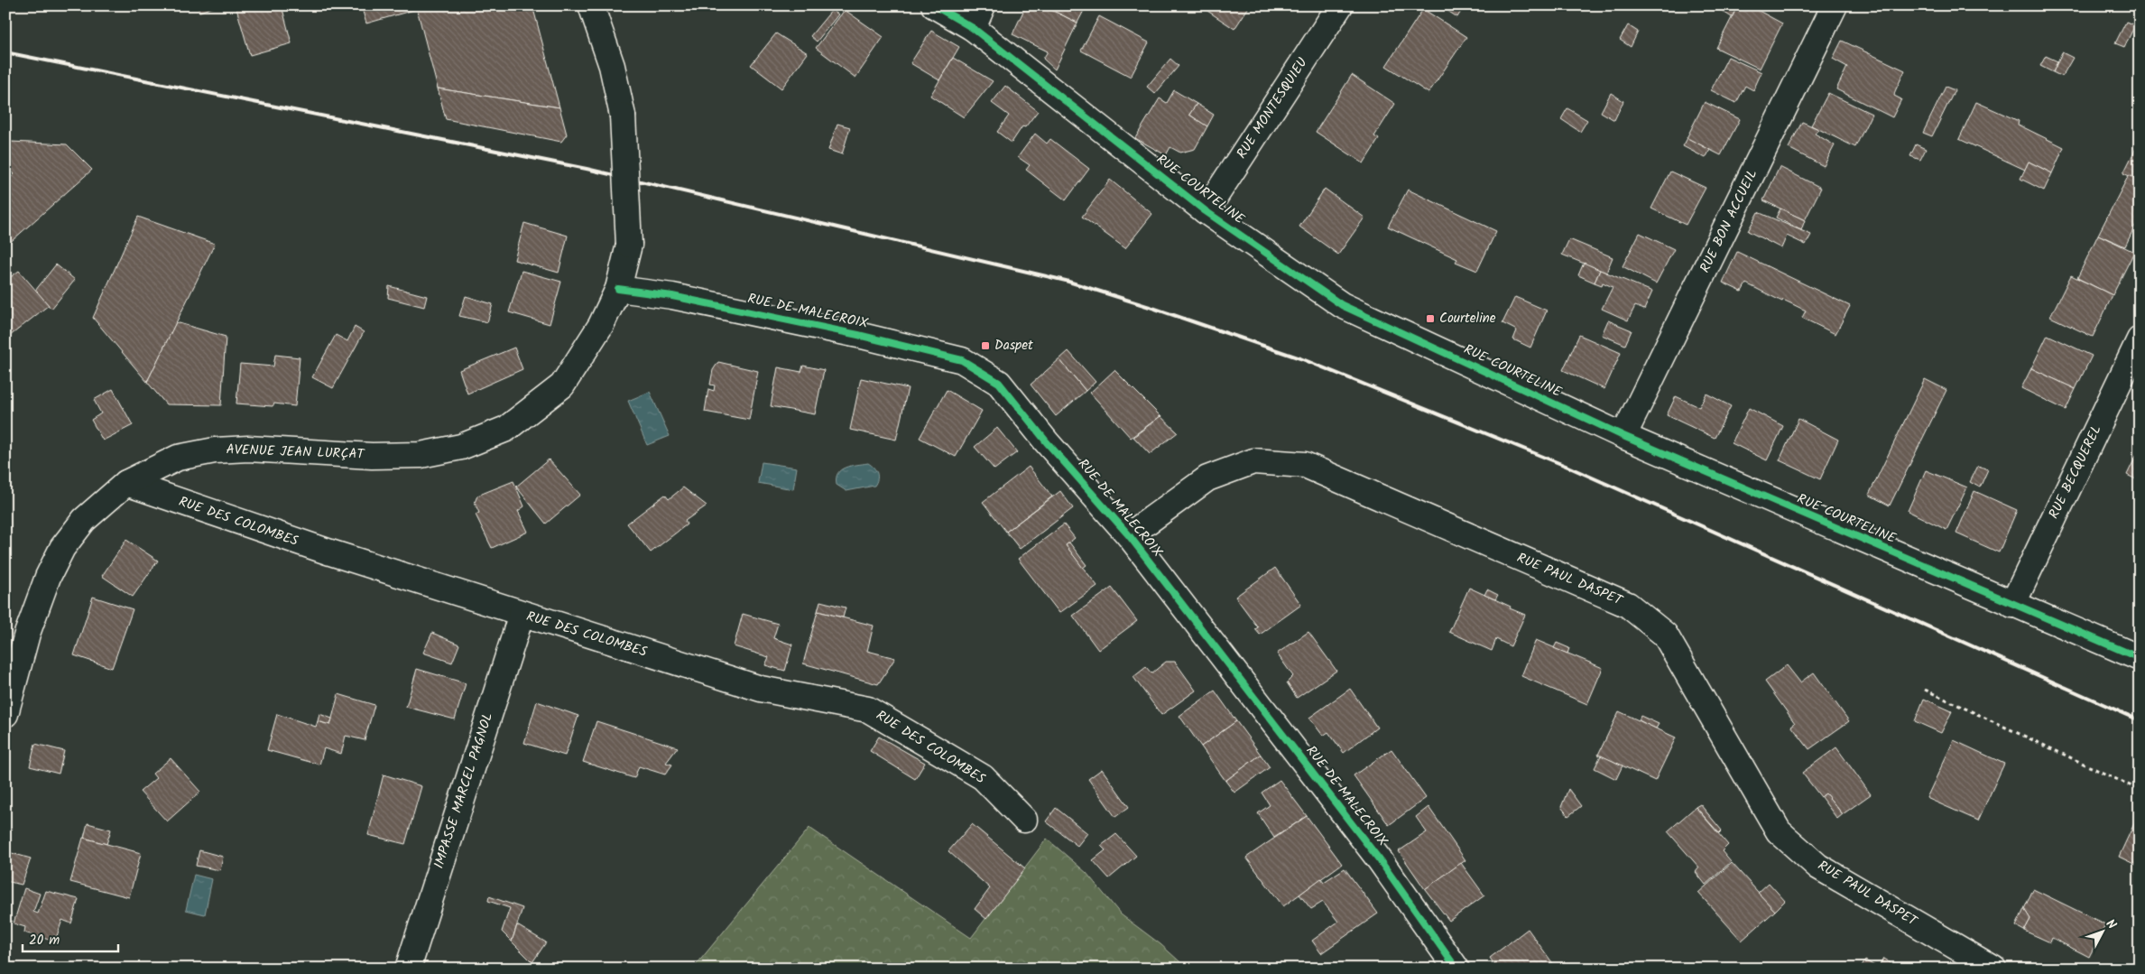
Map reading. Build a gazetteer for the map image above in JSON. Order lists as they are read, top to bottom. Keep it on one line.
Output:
{"streets":{"street":["RUE MONTESQUIEU","RUE COURTELINE","RUE BON ACCUEIL","RUE DE MALECROIX","AVENUE JEAN LURÇAT","RUE BECQUEREL","RUE DES COLOMBES","RUE PAUL DASPET","IMPASSE MARCEL PAGNOL"]},"crossings":[["RUE MONTESQUIEU","RUE COURTELINE"],["RUE COURTELINE","RUE BON ACCUEIL"],["RUE COURTELINE","RUE BECQUEREL"],["RUE DE MALECROIX","AVENUE JEAN LURÇAT"],["RUE DE MALECROIX","RUE PAUL DASPET"],["AVENUE JEAN LURÇAT","RUE DES COLOMBES"],["RUE DES COLOMBES","IMPASSE MARCEL PAGNOL"]],"places":{"transit":["Courteline","Daspet"]},"scale_bar":"20 m","north":"top right"}
